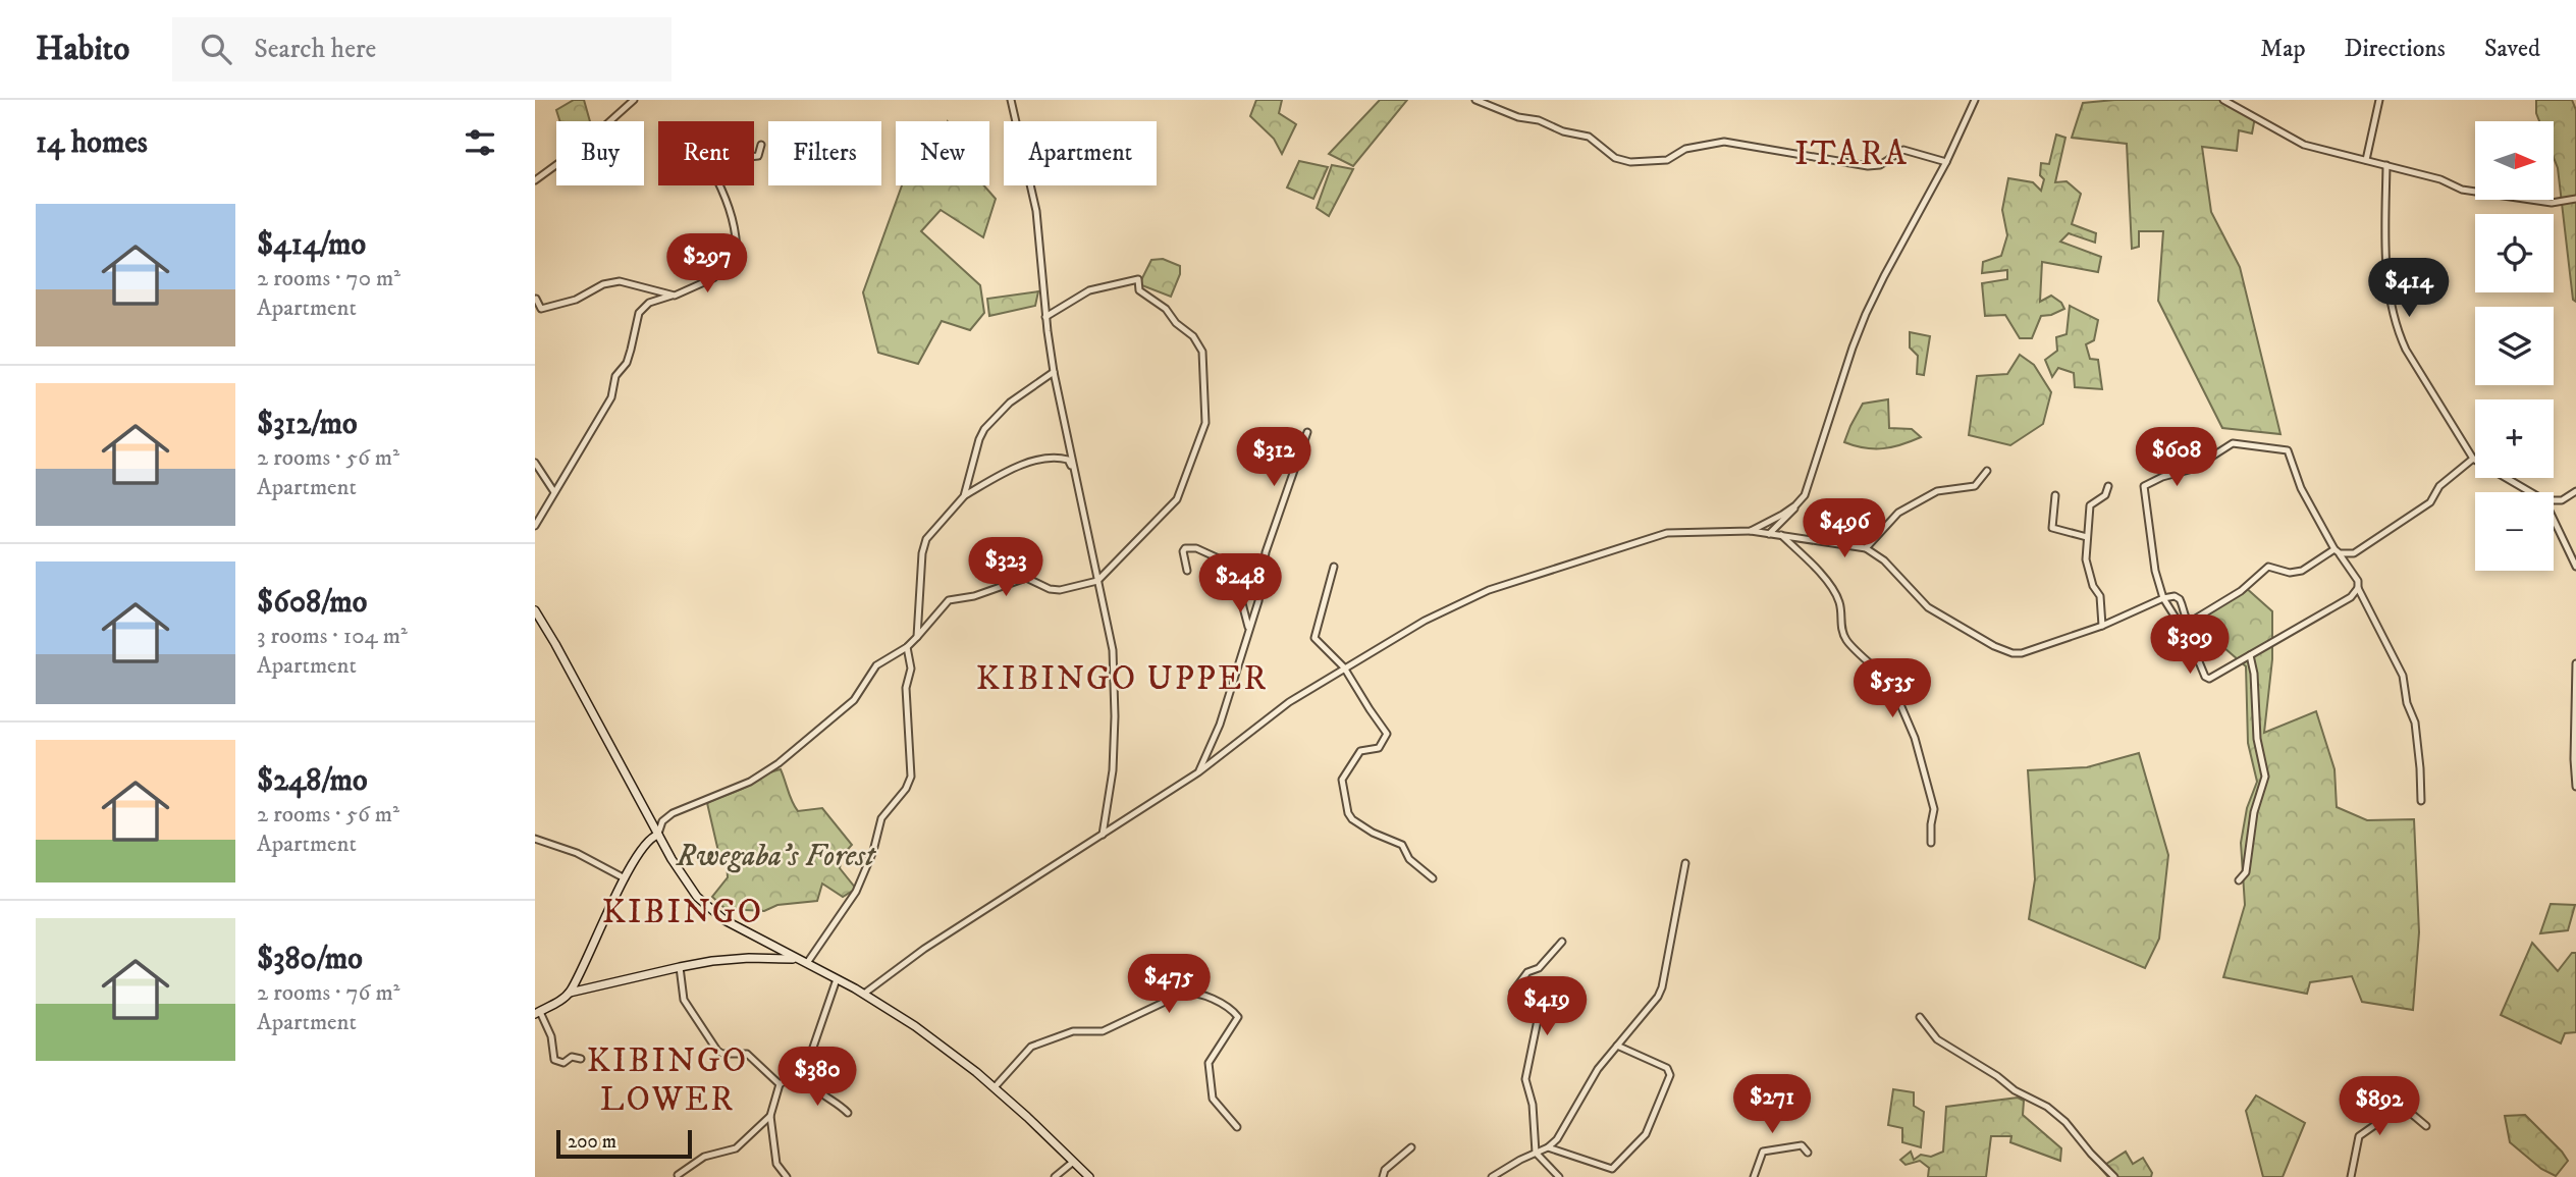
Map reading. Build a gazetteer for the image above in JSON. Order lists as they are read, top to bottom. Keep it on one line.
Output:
{"districts":["ITARA","KIBINGO UPPER","KIBINGO","KIBINGO LOWER"],"parks":["Rwegaba's Forest"],"scale_bar":"200 m","north":"right","page":{"header":"Habito","search":"Search here","nav":["Map","Directions","Saved"],"heading":"14 homes","map_buttons":["+","−"],"chip":["Buy","Rent","Filters","New","Apartment"],"list":[{"name":"$414/mo","note":"2 rooms · 70 m² · Apartment"},{"name":"$312/mo","note":"2 rooms · 56 m² · Apartment"},{"name":"$608/mo","note":"3 rooms · 104 m² · Apartment"},{"name":"$248/mo","note":"2 rooms · 56 m² · Apartment"},{"name":"$380/mo","note":"2 rooms · 76 m² · Apartment"}],"price":["$297","$414","$312","$608","$496","$323","$248","$309","$535","$475","$419","$380","$271","$892"],"scale":"200 m"}}
